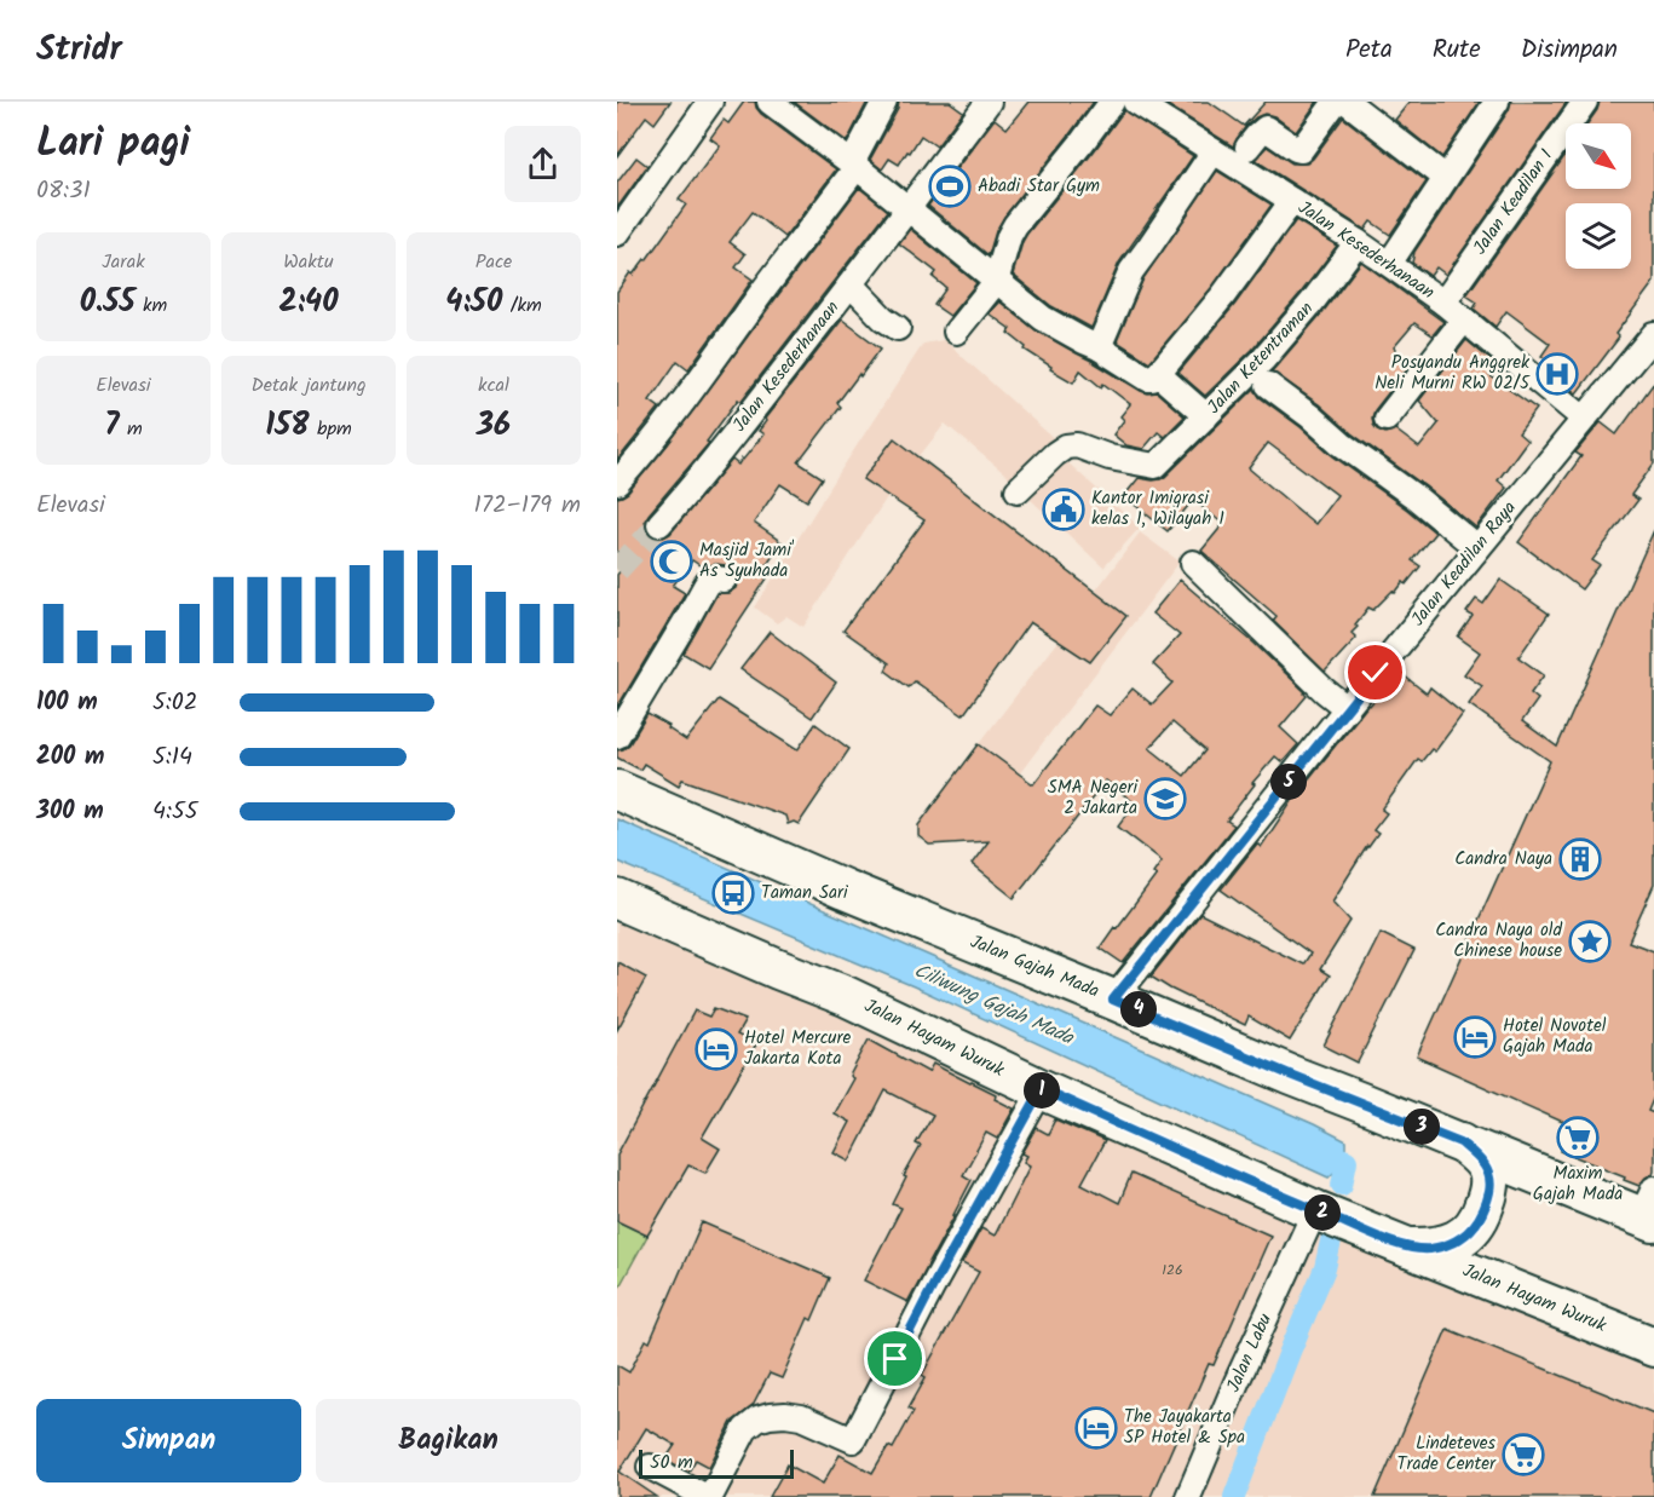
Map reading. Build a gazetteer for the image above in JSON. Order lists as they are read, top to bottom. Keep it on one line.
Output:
{"streets":{"main road":["Jalan Gajah Mada","Jalan Hayam Wuruk"],"street":["Jalan Keadilan I","Jalan Kesederhanaan","Jalan Ketentraman","Jalan Keadilan Raya","Jalan Labu"]},"crossings":[["Jalan Keadilan I","Jalan Kesederhanaan"],["Jalan Kesederhanaan","Jalan Ketentraman"],["Jalan Kesederhanaan","Jalan Keadilan Raya"],["Jalan Keadilan Raya","Jalan Gajah Mada"],["Jalan Hayam Wuruk","Jalan Labu"]],"water":["Ciliwung Gajah Mada"],"places":{"sports":["Abadi Star Gym"],"hospital":["Posyandu Anggrek Neli Murni RW 02/5"],"public building":["Kantor Imigrasi kelas 1, Wilayah 1"],"mosque":["Masjid Jami' As Syuhada"],"school or university":["SMA Negeri 2 Jakarta"],"building":["Candra Naya"],"bus stop":["Taman Sari"],"place":["Candra Naya old Chinese house"],"hotel":["Hotel Novotel Gajah Mada","Hotel Mercure Jakarta Kota","The Jayakarta SP Hotel & Spa"],"supermarket":["Maxim Gajah Mada","Lindeteves Trade Center"]},"house_numbers":["126"],"scale_bar":"50 m","north":"bottom right","page":{"header":"Stridr","nav":["Peta","Rute","Disimpan"],"heading":["Lari pagi","08:31"],"stats":[["Jarak","0.55 km"],["Waktu","2:40"],["Pace","4:50 /km"],["Elevasi","7 m"],["Detak jantung","158 bpm"],["kcal","36"]],"chart":["Elevasi","172–179 m"],"list":[{"name":"100 m","note":"5:02"},{"name":"200 m","note":"5:14"},{"name":"300 m","note":"4:55"}],"pins":["5","4","1","3","2"],"buttons":["Simpan","Bagikan"],"scale":"50 m"}}
